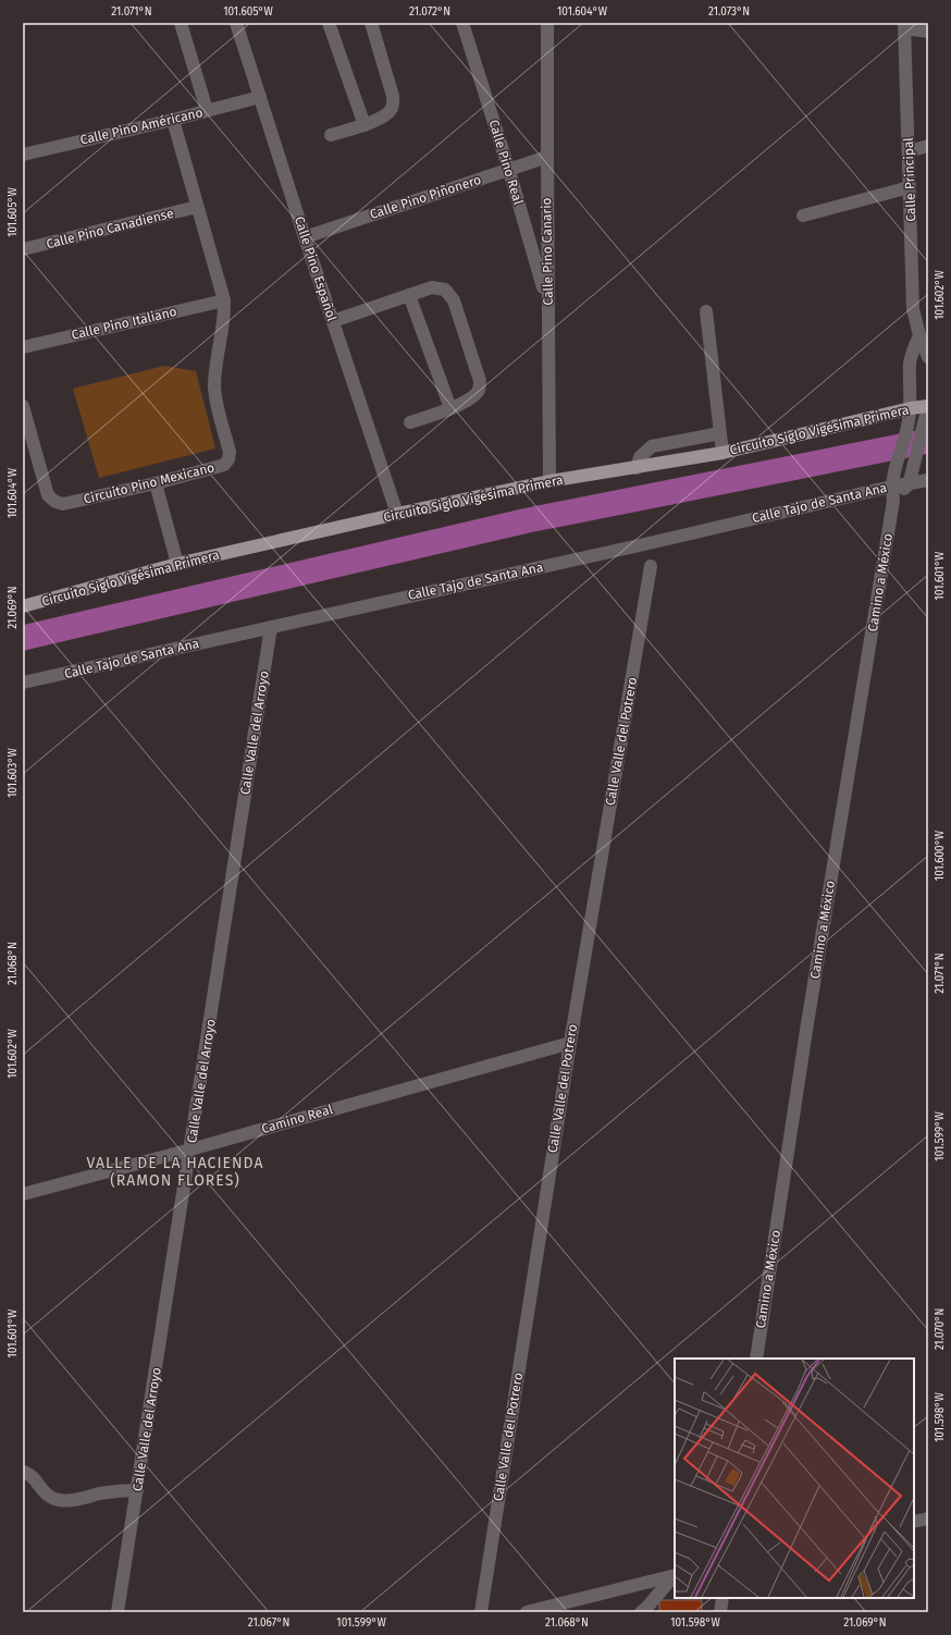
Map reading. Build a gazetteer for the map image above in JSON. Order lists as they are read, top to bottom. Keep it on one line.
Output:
{"streets":{"main road":["Circuito Siglo Vigésima Primera"],"street":["Calle Pino Américano","Calle Pino Real","Calle Principal","Calle Pino Piñonero","Calle Pino Canadiense","Calle Pino Canario","Calle Pino Español","Calle Pino Italiano","Circuito Pino Mexicano","Calle Tajo de Santa Ana","Camino a México","Calle Valle del Arroyo","Calle Valle del Potrero","Camino Real"]},"crossings":[["Calle Pino Américano","Calle Pino Español"],["Calle Pino Américano","Circuito Pino Mexicano"],["Calle Pino Real","Calle Pino Piñonero"],["Calle Pino Real","Calle Pino Canario"],["Calle Principal","Circuito Siglo Vigésima Primera"],["Calle Principal","Calle Tajo de Santa Ana"],["Calle Principal","Camino a México"],["Calle Pino Piñonero","Calle Pino Canario"],["Calle Pino Piñonero","Calle Pino Español"],["Calle Pino Canadiense","Circuito Pino Mexicano"],["Calle Pino Canario","Circuito Siglo Vigésima Primera"],["Calle Pino Español","Circuito Siglo Vigésima Primera"],["Calle Pino Italiano","Circuito Pino Mexicano"],["Calle Tajo de Santa Ana","Camino a México"],["Calle Tajo de Santa Ana","Calle Valle del Arroyo"],["Calle Valle del Arroyo","Camino Real"],["Calle Valle del Potrero","Camino Real"]],"districts":["VALLE DE LA HACIENDA (RAMON FLORES)"],"coordinates":["21.071°N","101.605°W","21.072°N","101.604°W","21.073°N","101.602°W","101.601°W","21.069°N","101.603°W","101.600°W","21.068°N","101.599°W","21.070°N","101.598°W","21.067°N"]}
